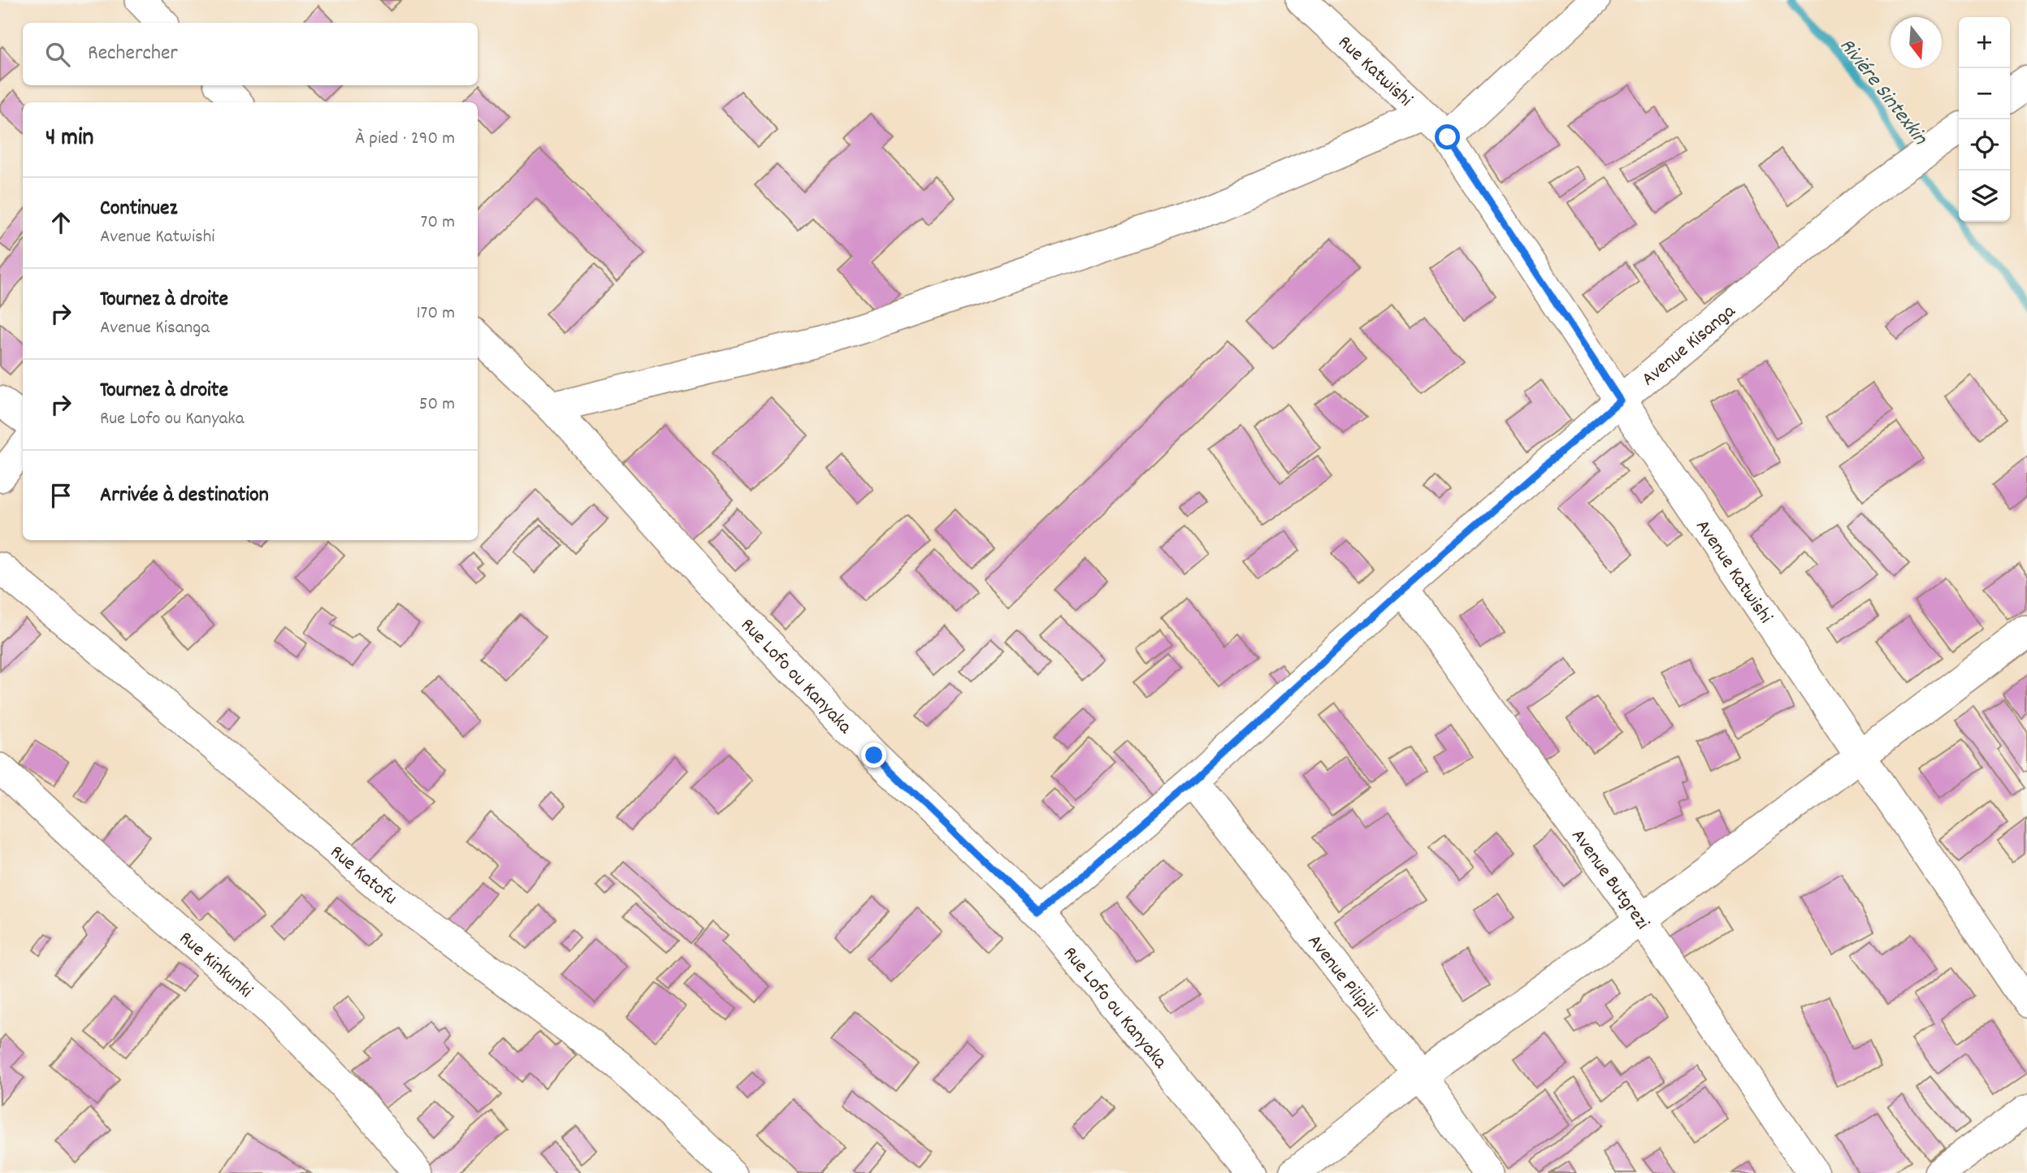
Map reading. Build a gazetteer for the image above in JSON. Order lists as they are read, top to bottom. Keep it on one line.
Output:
{"streets":{"street":["Rue Katwishi","Avenue Kisanga","Avenue Katwishi","Rue Lofo ou Kanyaka","Rue Katofu","Avenue Butgrezi","Rue Kinkunki","Avenue Pilipili"]},"crossings":[["Rue Katwishi","Avenue Katwishi"],["Avenue Kisanga","Avenue Katwishi"],["Avenue Kisanga","Rue Lofo ou Kanyaka"],["Avenue Kisanga","Avenue Butgrezi"],["Avenue Kisanga","Avenue Pilipili"]],"water":["Riviére Sintexkin"],"north":"bottom","page":{"map_buttons":["+","−"],"search":"Rechercher","heading":["4 min","À pied · 290 m"],"list":[["Continuez","Avenue Katwishi","70 m"],["Tournez à droite","Avenue Kisanga","170 m"],["Tournez à droite","Rue Lofo ou Kanyaka","50 m"],"Arrivée à destination"]}}
